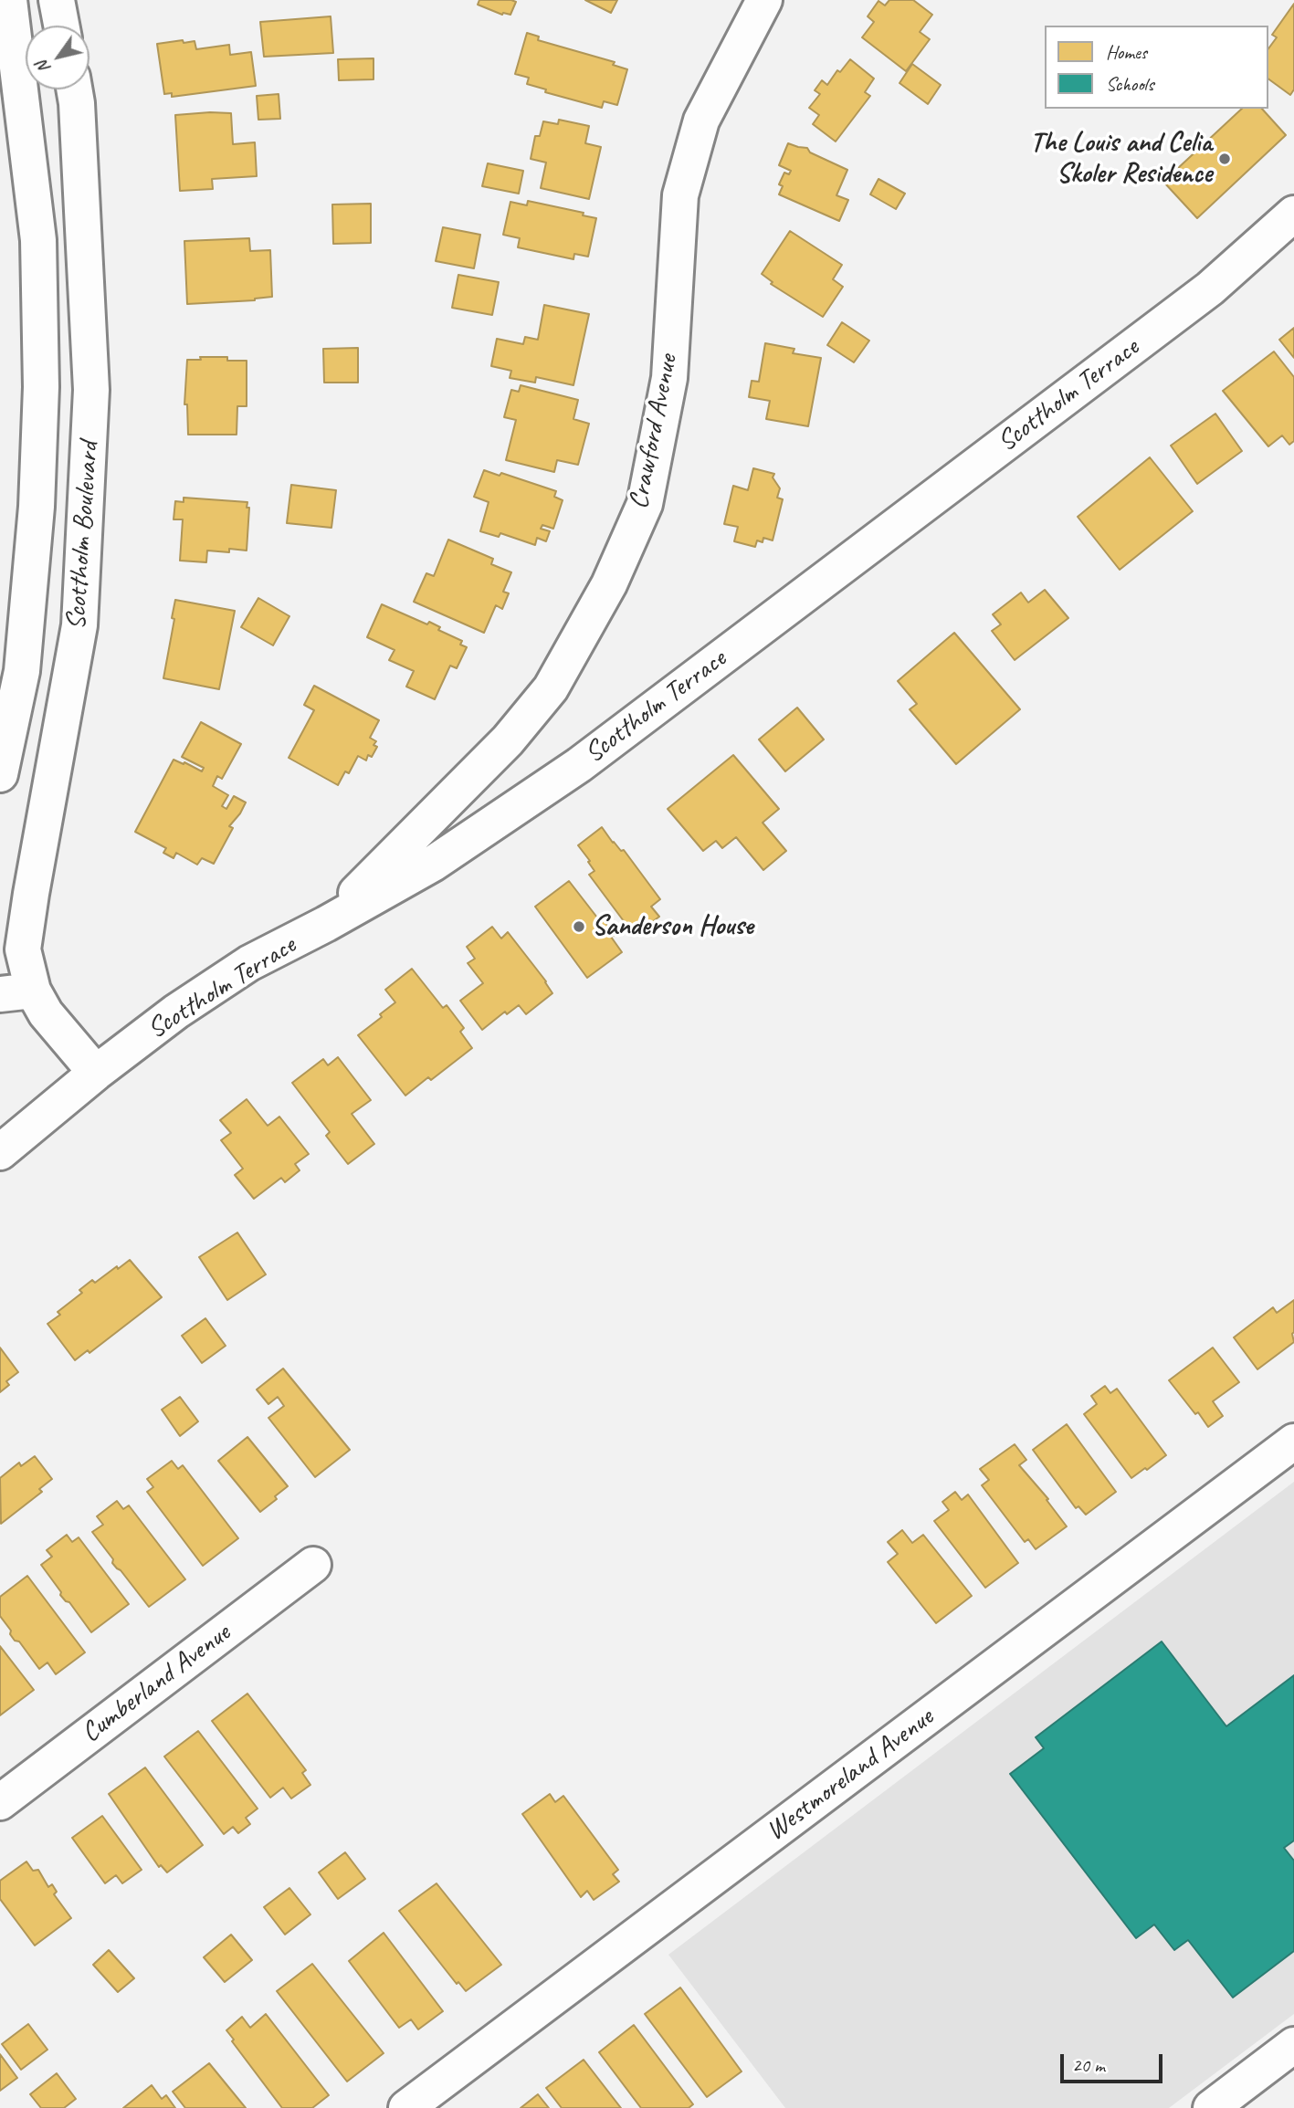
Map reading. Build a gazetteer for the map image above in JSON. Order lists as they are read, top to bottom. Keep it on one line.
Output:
{"streets":{"street":["Scottholm Terrace","Crawford Avenue","Scottholm Boulevard","Cumberland Avenue","Westmoreland Avenue"]},"crossings":[["Scottholm Terrace","Crawford Avenue"]],"places":["The Louis and Celia Skoler Residence","Sanderson House"],"legend":["Homes","Schools"],"scale_bar":"20 m","north":"bottom left"}
